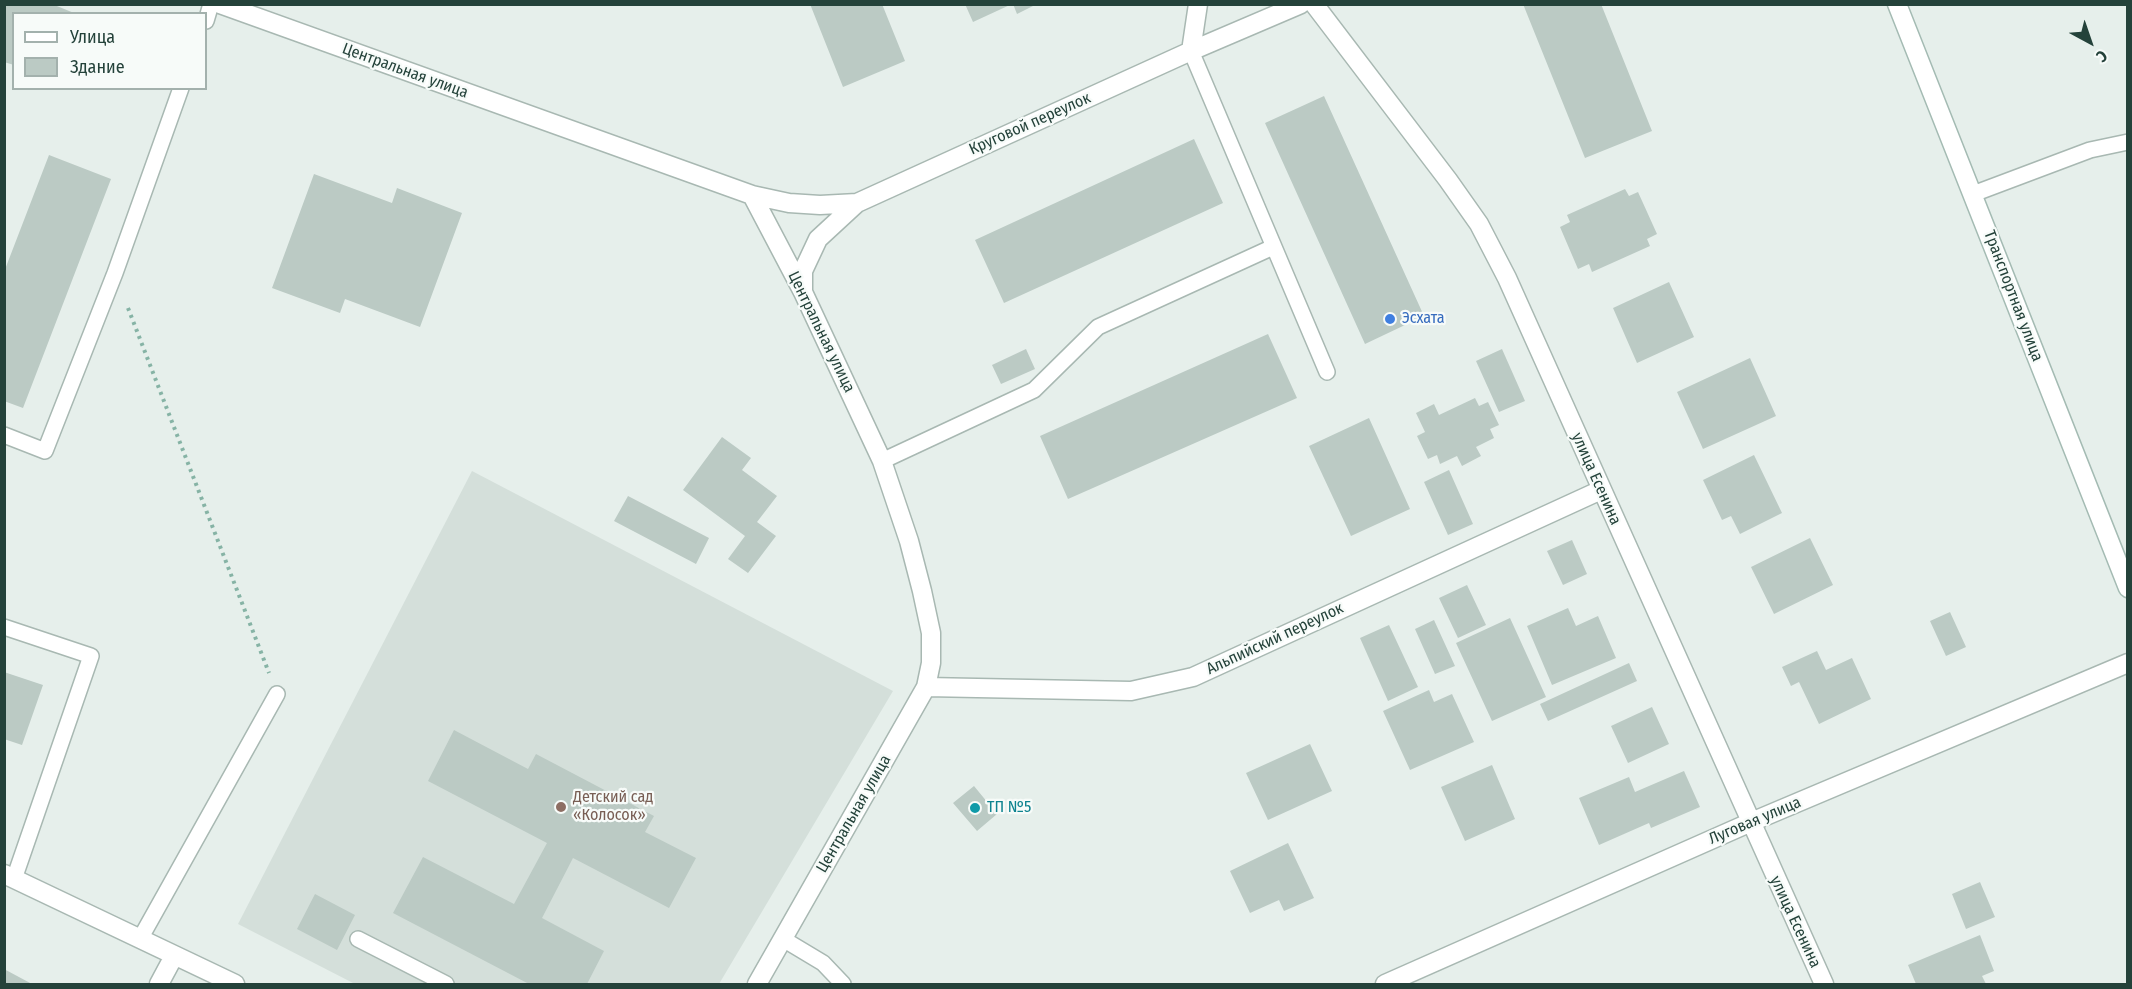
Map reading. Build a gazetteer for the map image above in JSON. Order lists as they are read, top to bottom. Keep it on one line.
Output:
{"streets":{"street":["Центральная улица","Круговой переулок","Транспортная улица","улица Есенина","Альпийский переулок","Луговая улица"]},"crossings":[["Центральная улица","Круговой переулок"],["Центральная улица","Альпийский переулок"],["улица Есенина","Альпийский переулок"],["улица Есенина","Луговая улица"]],"places":["Эсхата","Детский сад «Колосок»","ТП №5"],"legend":["Улица","Здание"],"north":"bottom right"}
